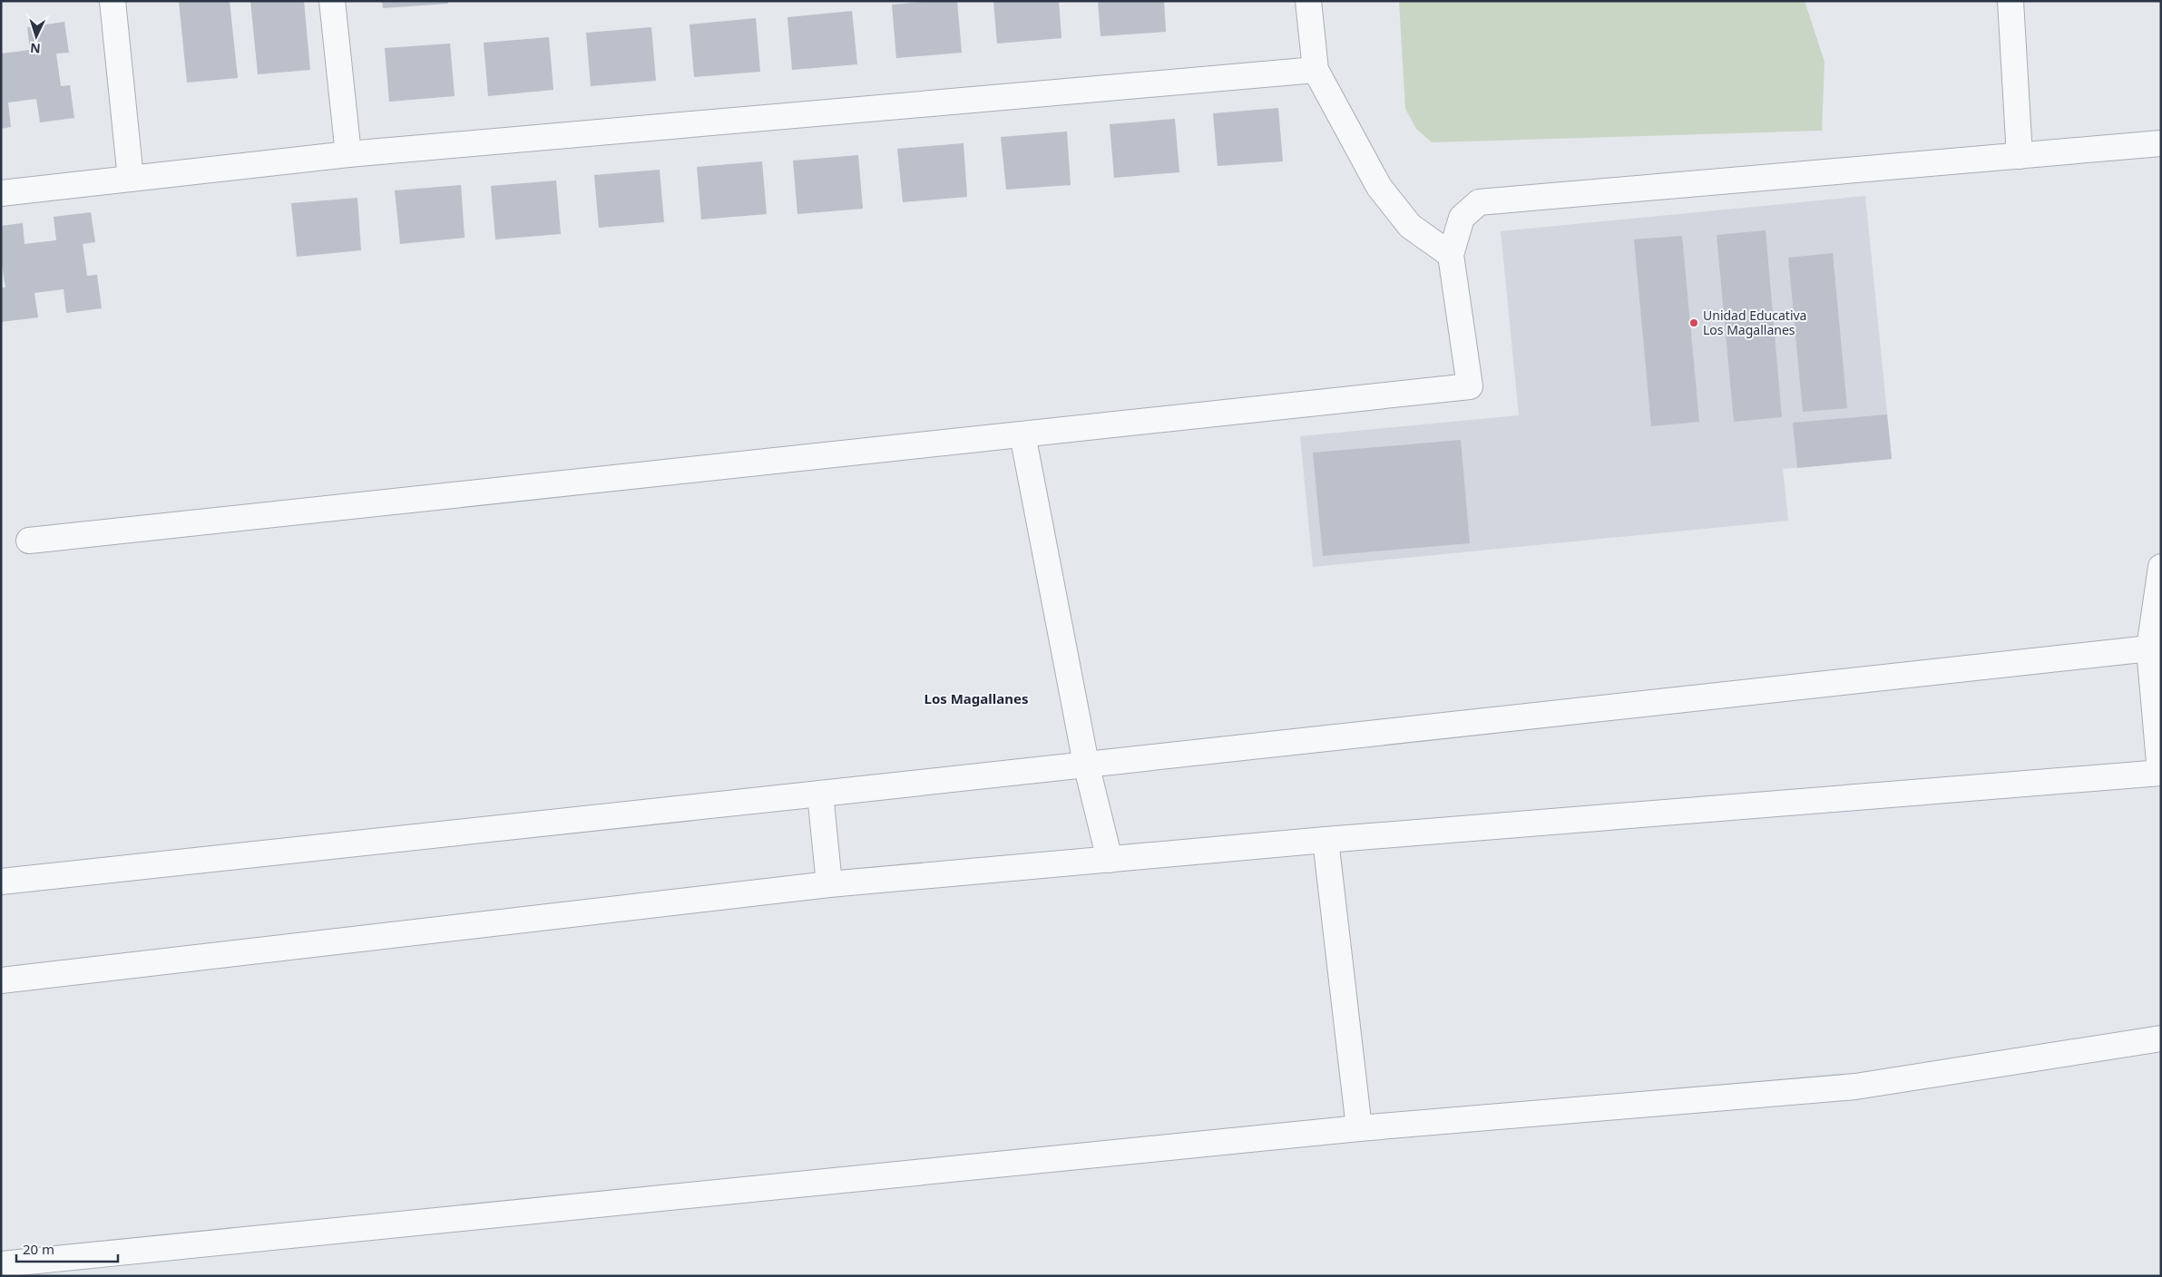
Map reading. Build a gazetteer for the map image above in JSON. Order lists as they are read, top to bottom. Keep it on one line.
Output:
{"districts":["Los Magallanes"],"places":["Unidad Educativa Los Magallanes"],"scale_bar":"20 m","north":"bottom"}
